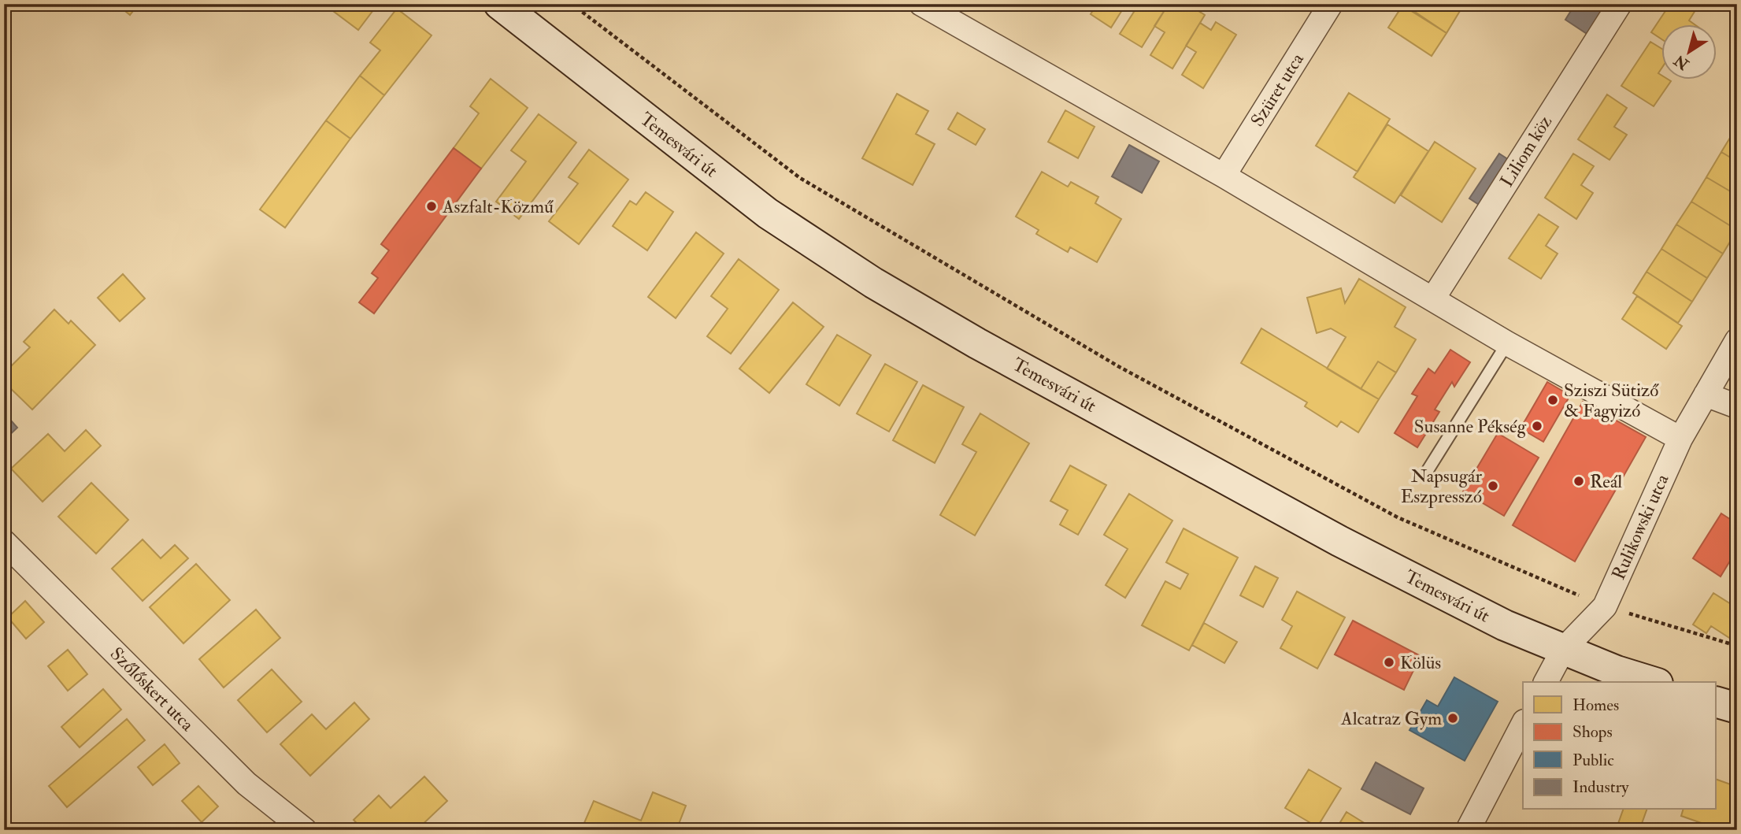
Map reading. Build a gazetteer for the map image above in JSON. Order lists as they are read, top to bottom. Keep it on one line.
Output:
{"streets":{"street":["Szüret utca","Temesvári út","Liliom köz","Rulikowski utca","Szőlőskert utca"]},"crossings":[["Temesvári út","Rulikowski utca"]],"places":["Aszfalt-Közmű","Sziszi Sütiző & Fagyizó","Susanne Pékség","Reál","Napsugár Eszpresszó","Kölüs","Alcatraz Gym"],"legend":["Homes","Shops","Public","Industry"],"north":"bottom left"}
